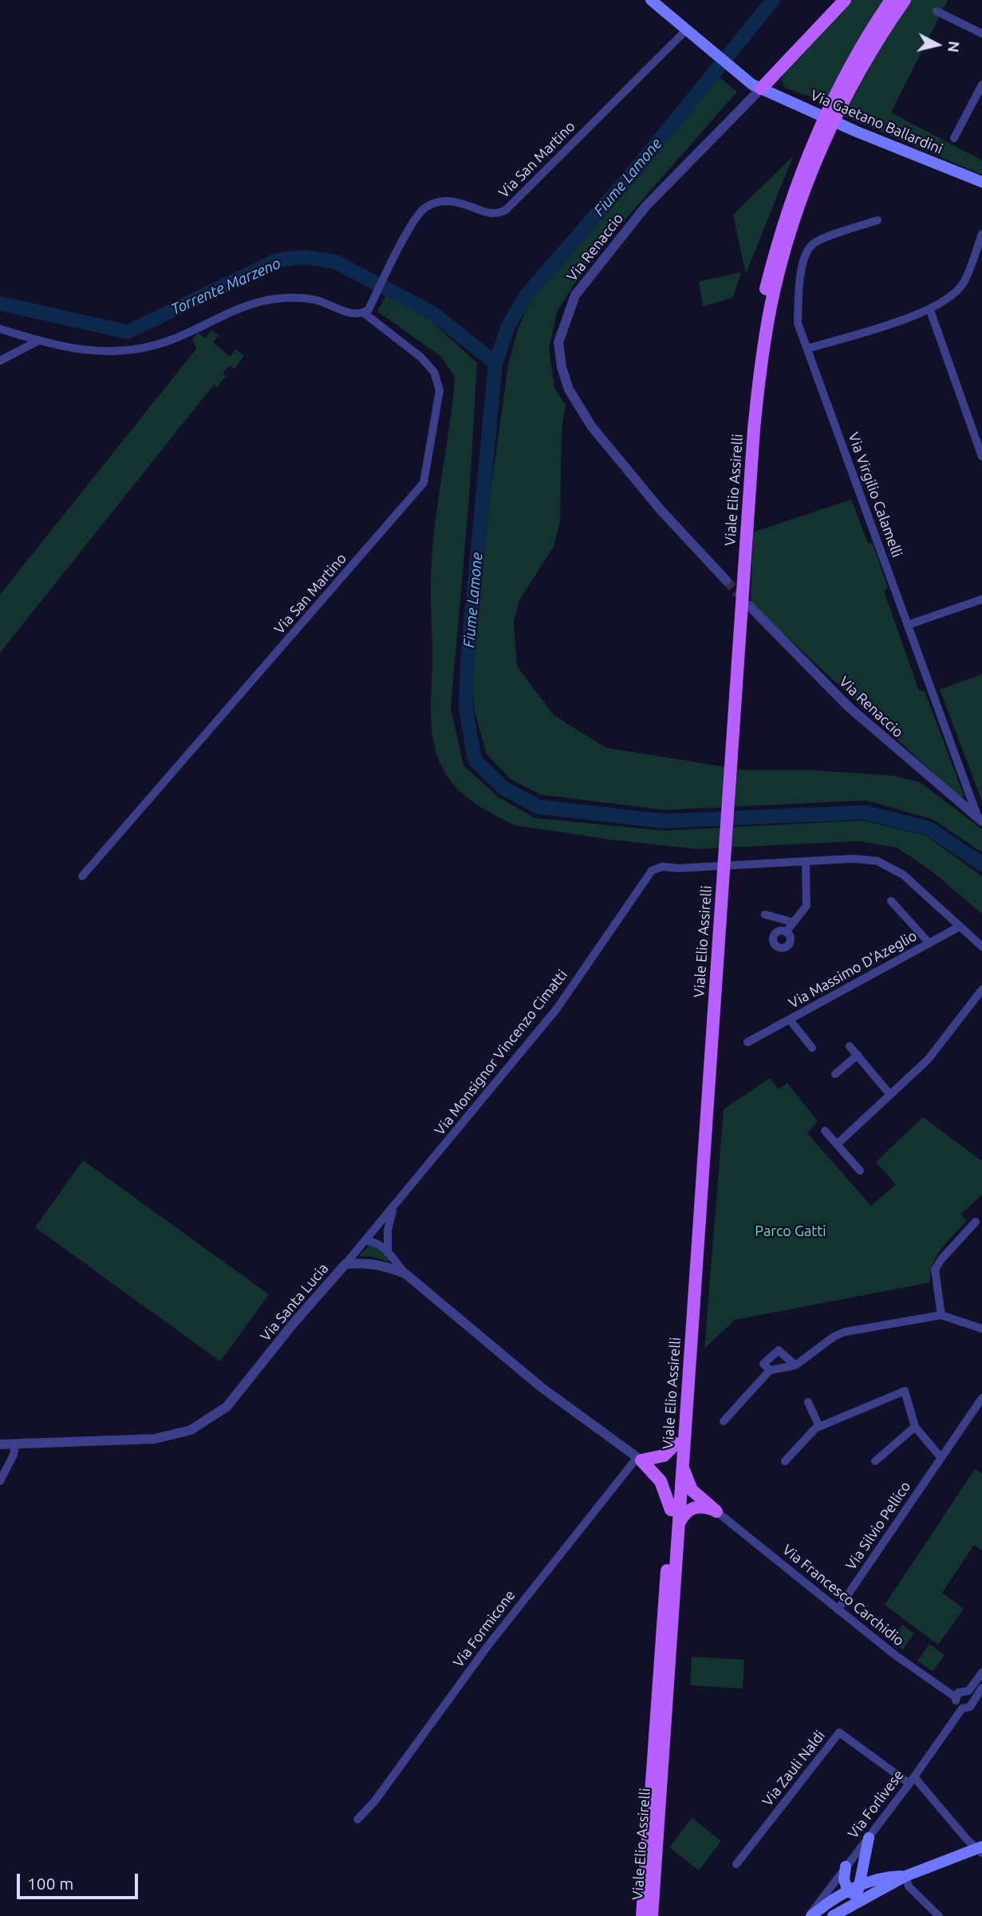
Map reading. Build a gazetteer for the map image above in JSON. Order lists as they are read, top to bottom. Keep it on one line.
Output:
{"streets":{"main road":["Via Gaetano Ballardini","Viale Elio Assirelli"],"street":["Via San Martino","Via Renaccio","Via Virgilio Calamelli","Via Massimo D'Azeglio","Via Monsignor Vincenzo Cimatti","Via Santa Lucia","Via Silvio Pellico","Via Francesco Carchidio","Via Formicone","Via Zauli Naldi","Via Forlivese"]},"crossings":[["Via Gaetano Ballardini","Via San Martino"],["Via Gaetano Ballardini","Via Renaccio"],["Via Renaccio","Via Virgilio Calamelli"],["Via Massimo D'Azeglio","Via Monsignor Vincenzo Cimatti"],["Via Monsignor Vincenzo Cimatti","Via Santa Lucia"],["Via Santa Lucia","Via Formicone"],["Via Silvio Pellico","Via Francesco Carchidio"],["Via Francesco Carchidio","Via Forlivese"],["Via Zauli Naldi","Via Forlivese"]],"water":["Fiume Lamone","Torrente Marzeno"],"parks":["Parco Gatti"],"scale_bar":"100 m","north":"right"}
